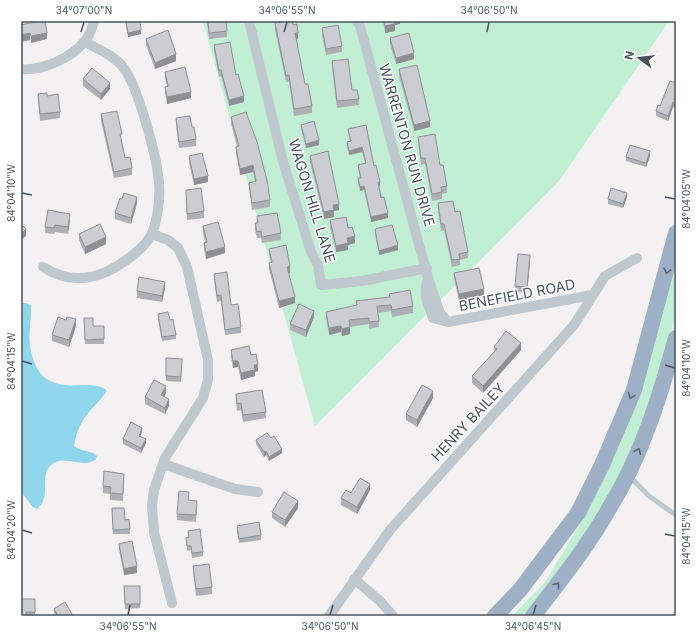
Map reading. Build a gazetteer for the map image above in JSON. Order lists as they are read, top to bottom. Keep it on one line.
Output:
{"streets":{"street":["WARRENTON RUN DRIVE","WAGON HILL LANE","BENEFIELD ROAD","HENRY BAILEY"]},"crossings":[["WARRENTON RUN DRIVE","WAGON HILL LANE"],["WARRENTON RUN DRIVE","BENEFIELD ROAD"],["BENEFIELD ROAD","HENRY BAILEY"]],"north":"left","coordinates":["34°07'00\"N","34°06'55\"N","34°06'50\"N","84°04'10\"W","84°04'05\"W","84°04'15\"W","84°04'20\"W","34°06'45\"N"]}
